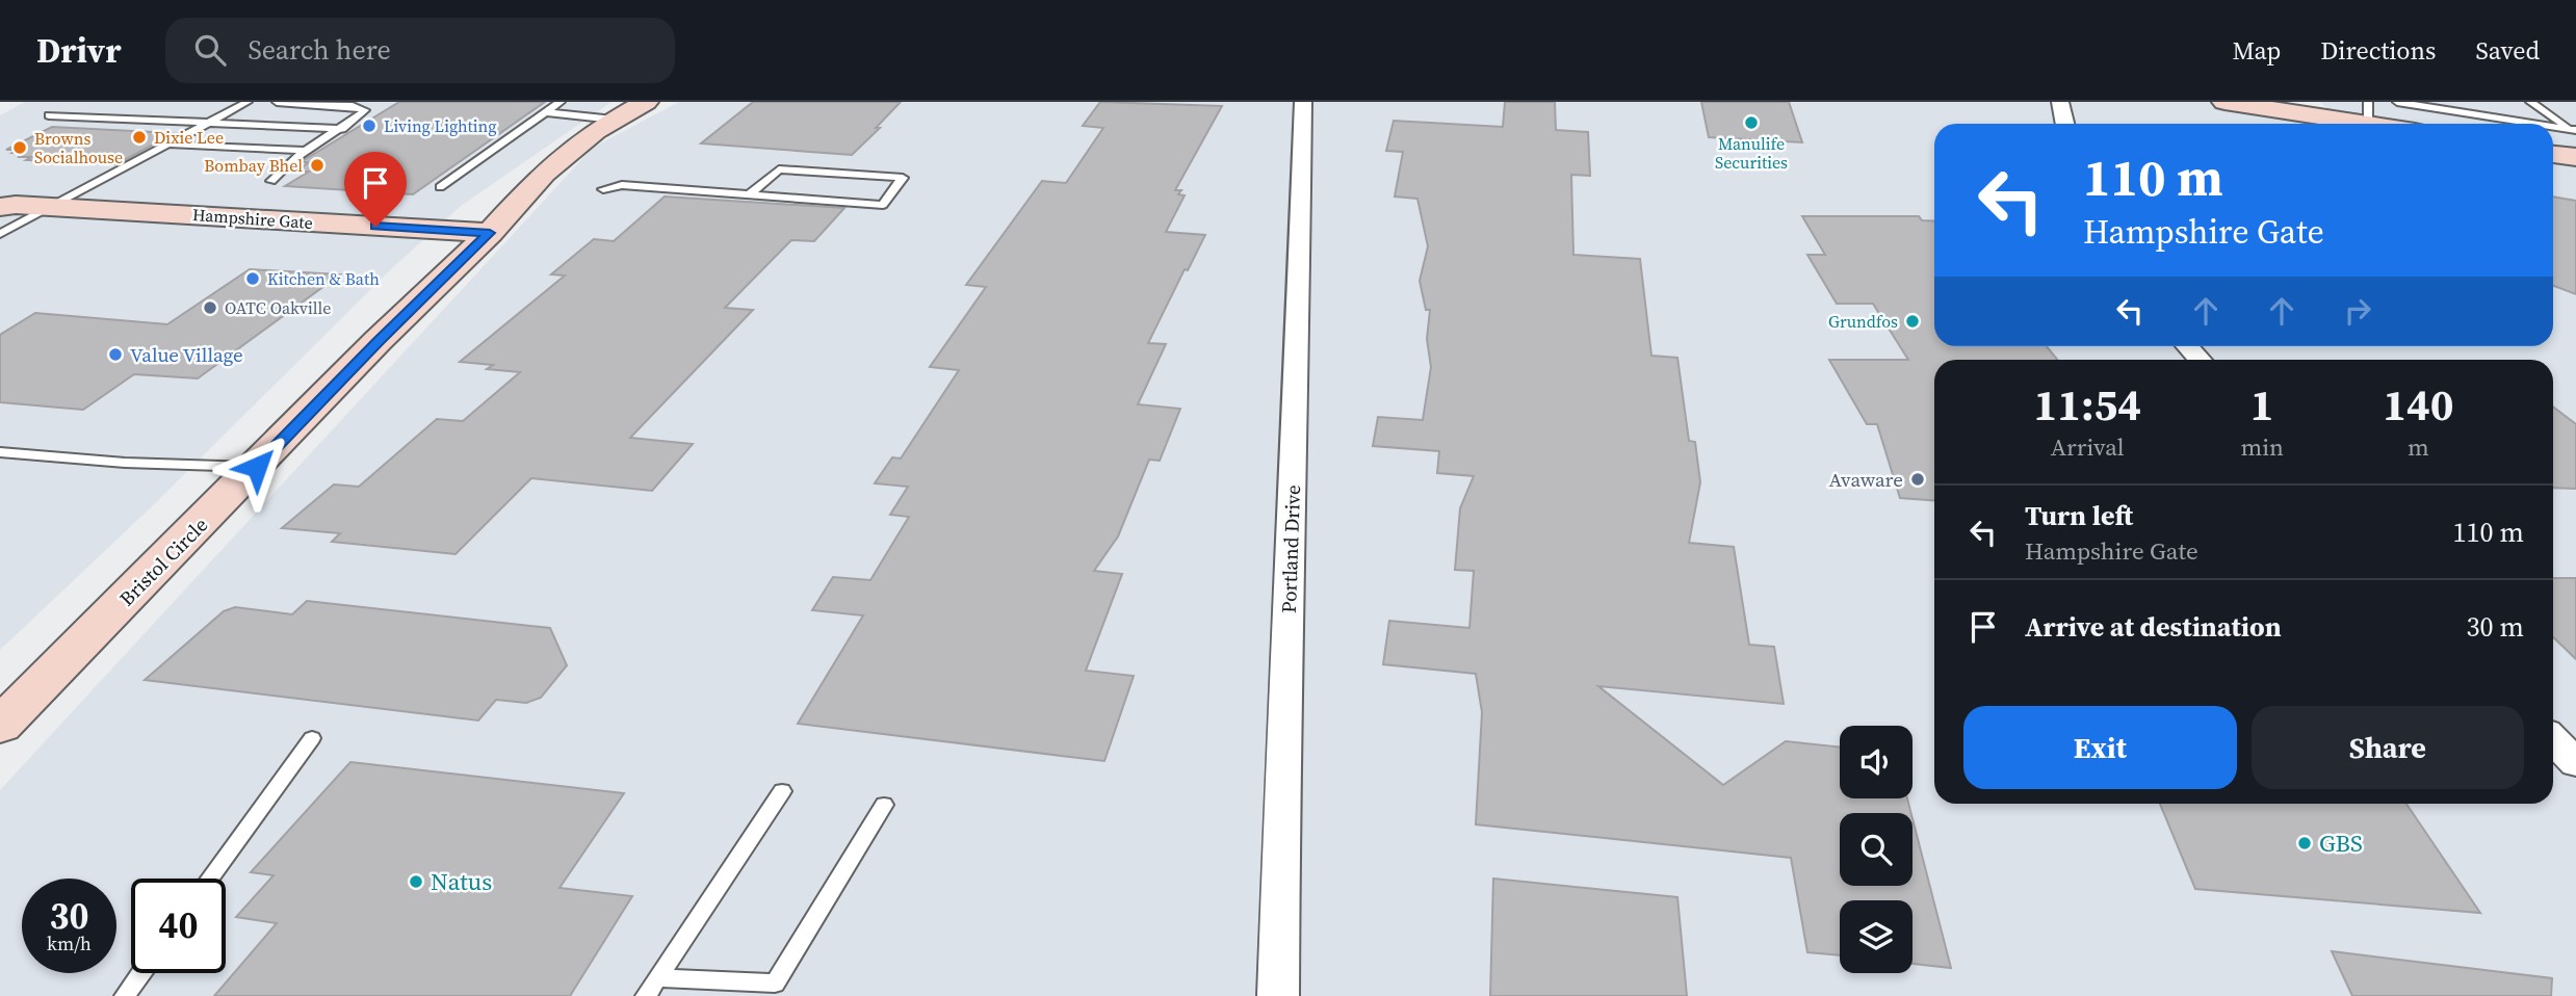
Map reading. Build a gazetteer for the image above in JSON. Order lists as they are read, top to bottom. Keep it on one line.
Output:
{"streets":{"street":["Hampshire Gate","Portland Drive","Bristol Circle"]},"crossings":[["Hampshire Gate","Bristol Circle"]],"places":["Manulife Securities","Living Lighting","Dixie Lee","Browns Socialhouse","Bombay Bhel","Kitchen & Bath","OATC Oakville","Grundfos","Value Village","Avaware","GBS","Natus"],"page":{"header":"Drivr","search":"Search here","nav":["Map","Directions","Saved"],"turn":["110 m","Hampshire Gate"],"eta":["11:54","Arrival","1","min","140","m"],"list":[{"name":"Turn left","note":"Hampshire Gate","value":"110 m"},{"name":"Arrive at destination","value":"30 m"}],"buttons":["Exit","Share"],"speed":"30 km/h","limit":"40"}}
